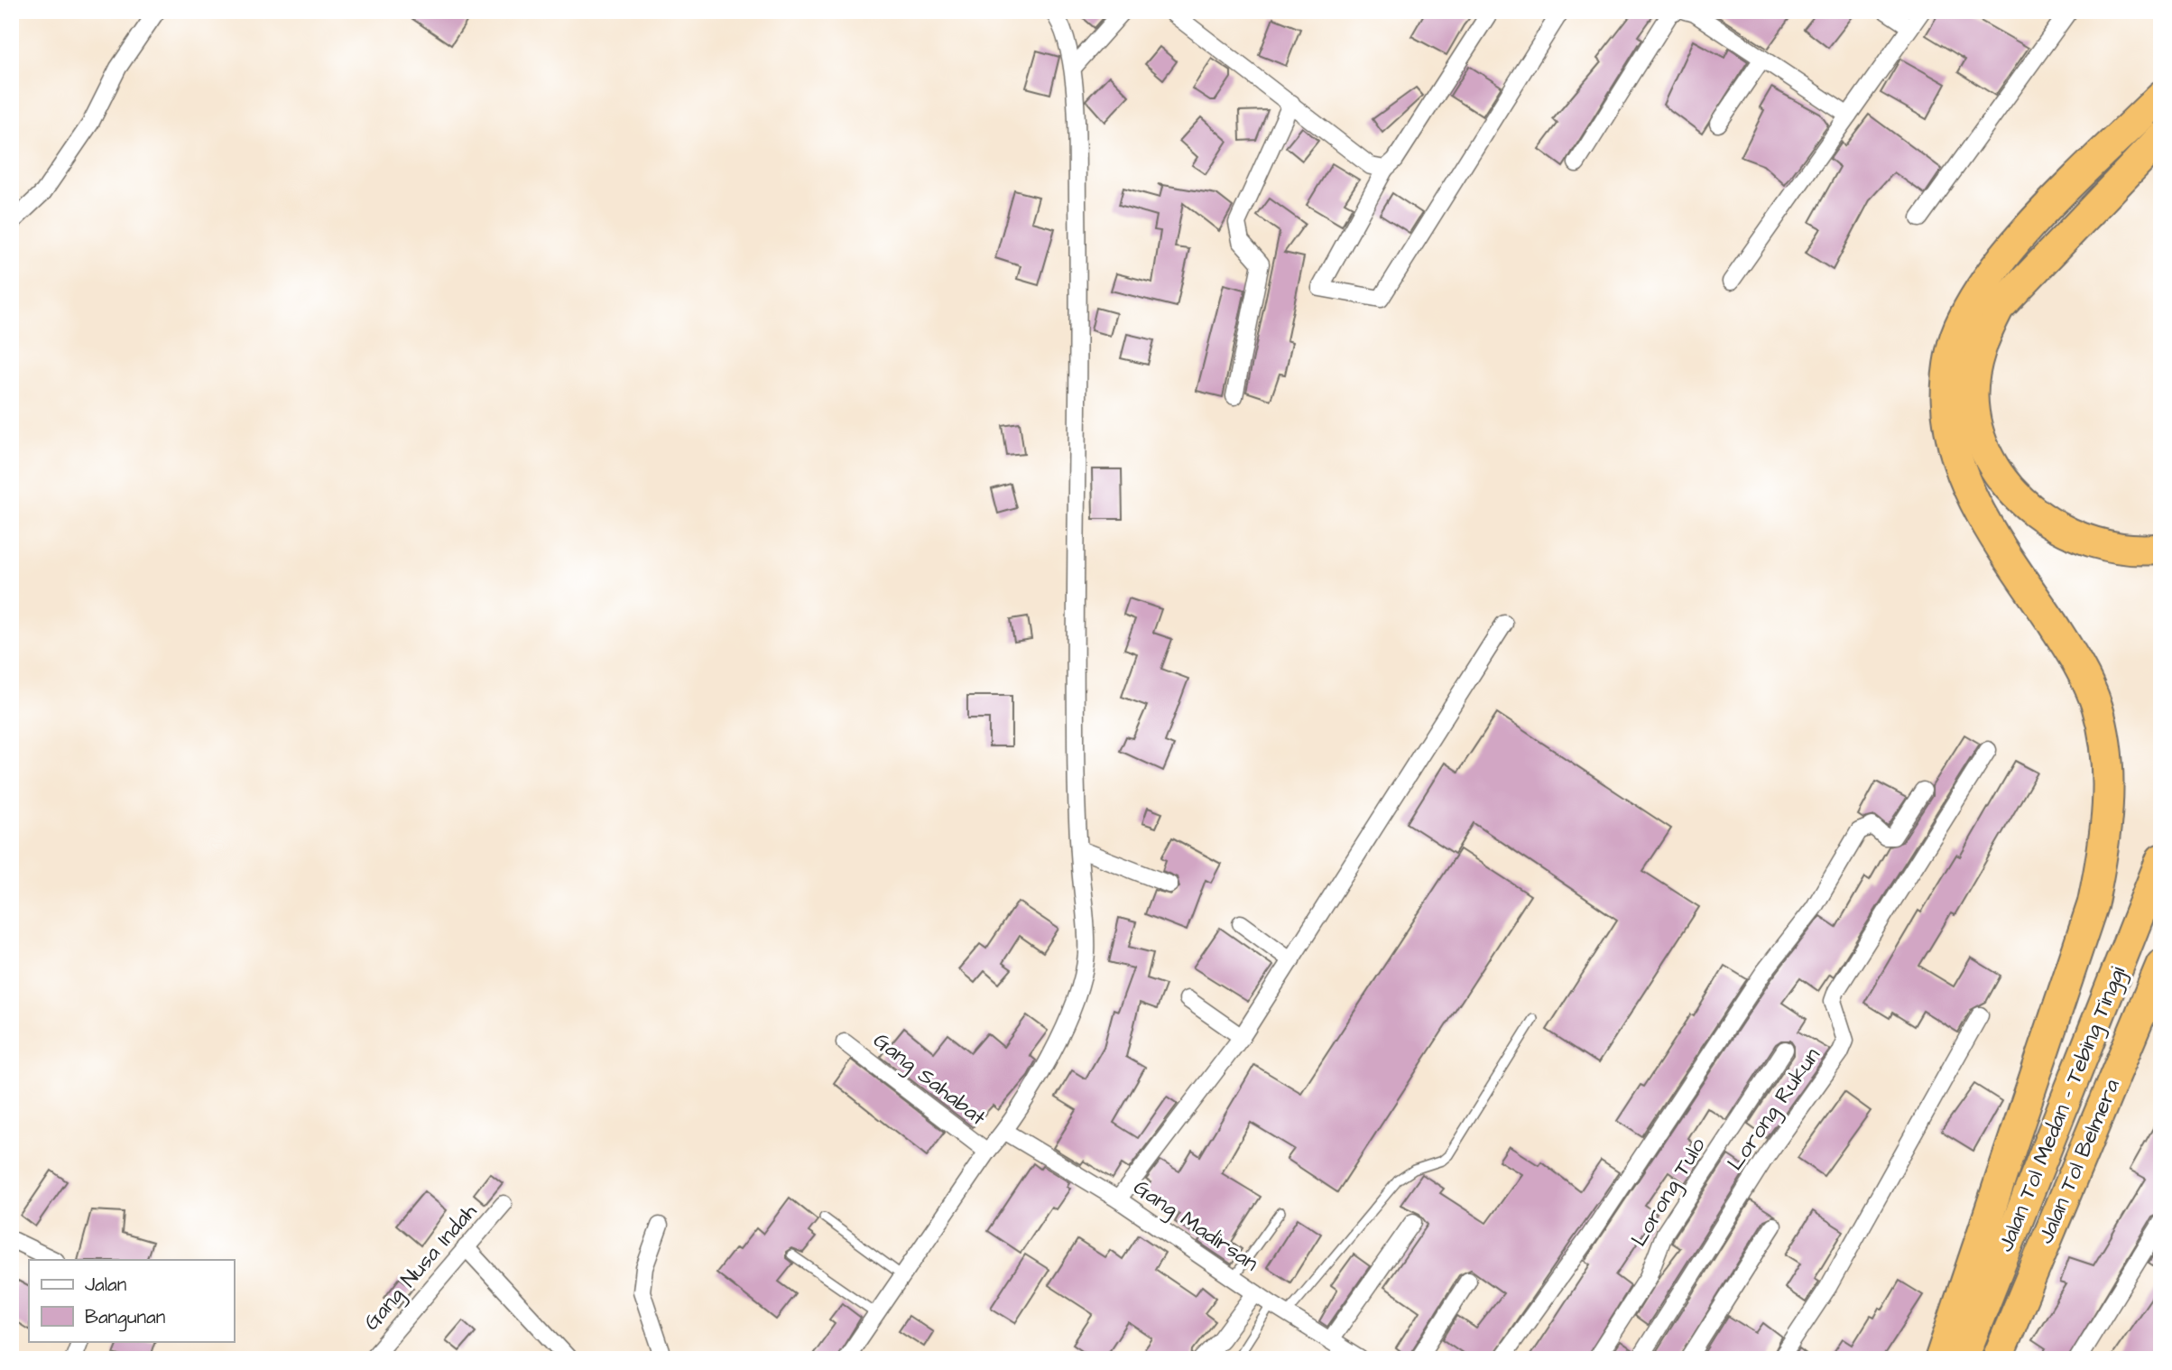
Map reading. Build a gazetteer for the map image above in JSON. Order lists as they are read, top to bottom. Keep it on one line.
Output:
{"streets":{"highway":["Jalan Tol Medan - Tebing Tinggi","Jalan Tol Belmera"],"street":["Gang Sahabat","Lorong Rukun","Lorong Tulo","Gang Madirsan","Gang Nusa Indah"]},"legend":["Jalan","Bangunan"]}
